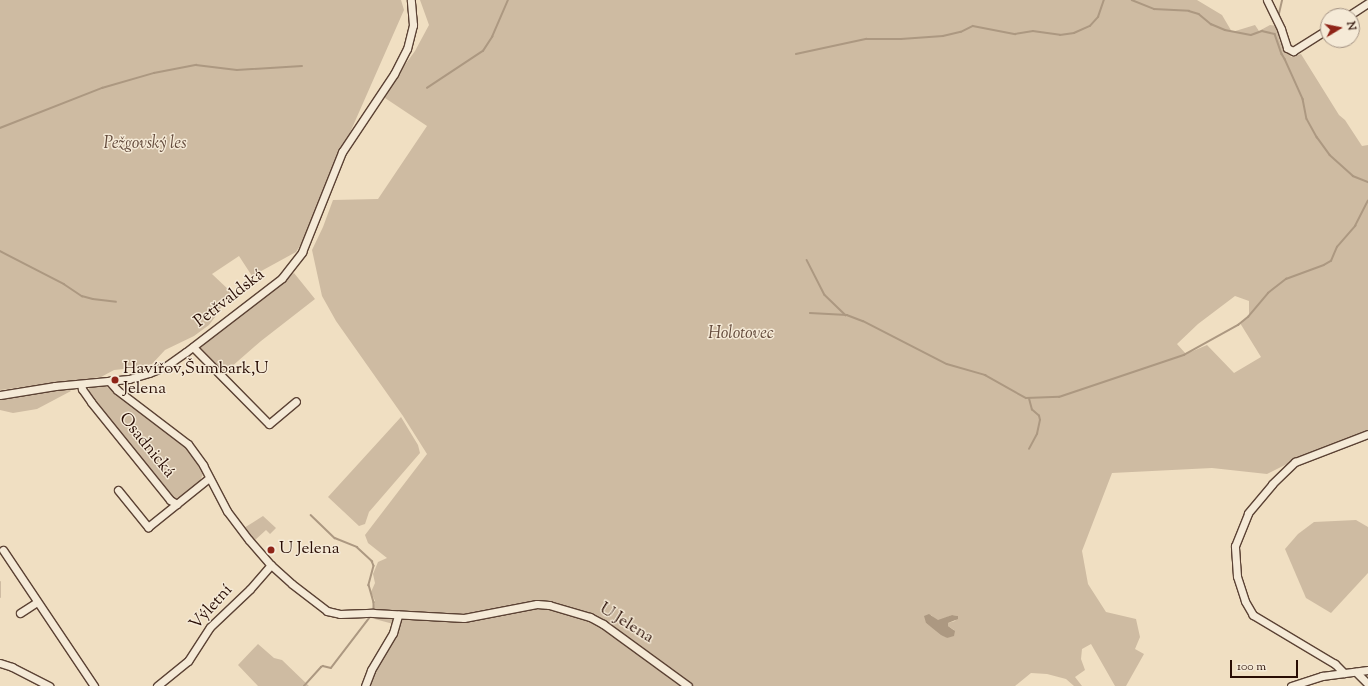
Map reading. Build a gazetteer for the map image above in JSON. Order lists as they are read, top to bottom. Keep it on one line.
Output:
{"streets":{"street":["Petřvaldská","Osadnická","Výletní","U Jelena"]},"crossings":[["Petřvaldská","Osadnická"],["Petřvaldská","U Jelena"],["Výletní","U Jelena"]],"parks":["Pežgovský les","Holotovec"],"places":["Havířov,Šumbark,U Jelena","U Jelena"],"scale_bar":"100 m","north":"right"}
